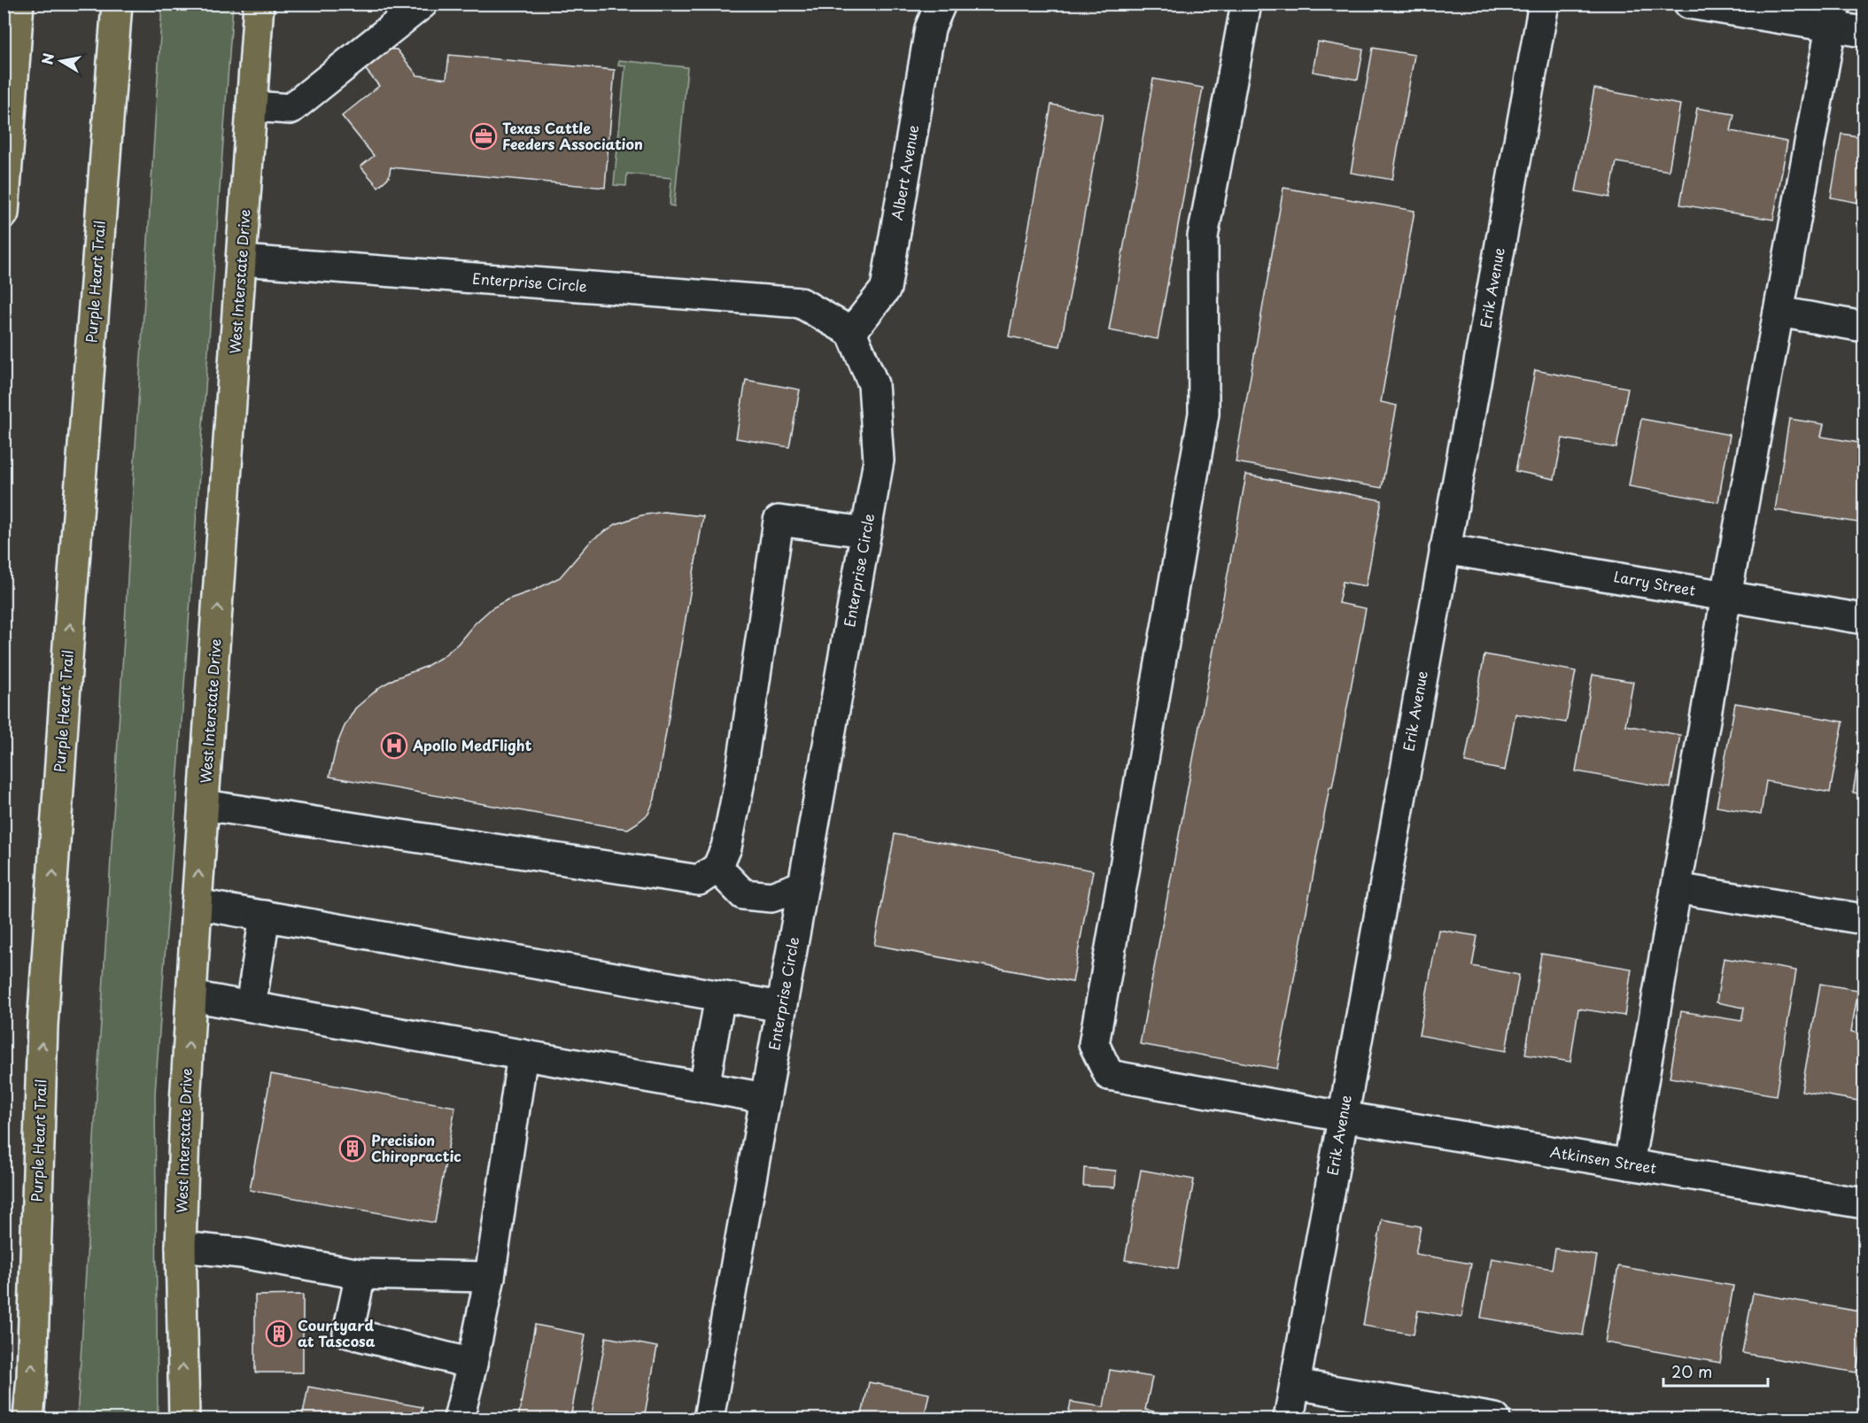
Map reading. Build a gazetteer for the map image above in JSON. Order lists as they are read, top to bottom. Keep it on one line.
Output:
{"streets":{"main road":["Purple Heart Trail","West Interstate Drive"],"street":["Albert Avenue","Enterprise Circle","Erik Avenue","Larry Street","Atkinsen Street"]},"crossings":[["Albert Avenue","Enterprise Circle"],["West Interstate Drive","Enterprise Circle"],["Erik Avenue","Larry Street"],["Erik Avenue","Atkinsen Street"]],"one_way":["Purple Heart Trail","West Interstate Drive"],"places":{"office":["Texas Cattle Feeders Association"],"hospital":["Apollo MedFlight"],"building":["Precision Chiropractic","Courtyard at Tascosa"]},"scale_bar":"20 m","north":"left"}
